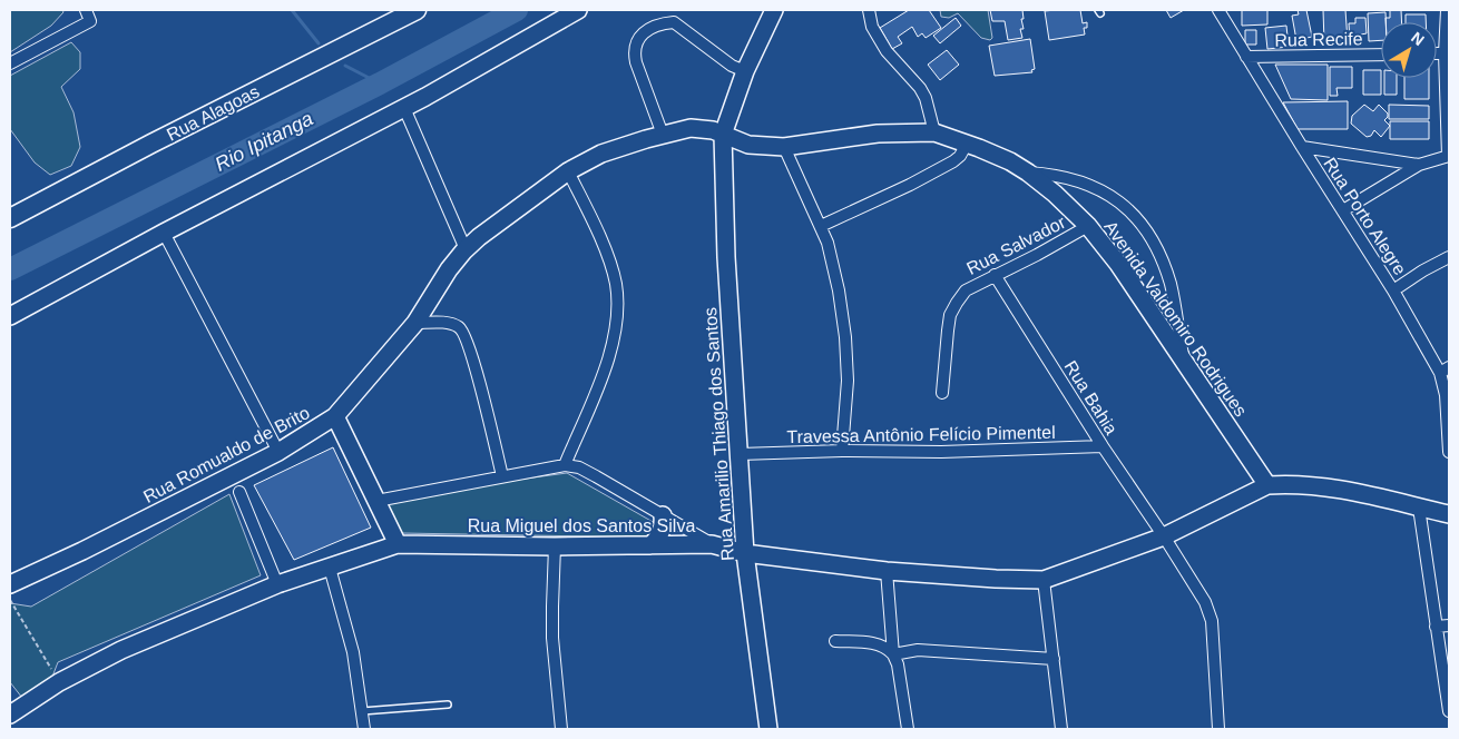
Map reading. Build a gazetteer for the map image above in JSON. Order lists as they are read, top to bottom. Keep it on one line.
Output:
{"streets":{"main road":["Rua Alagoas"],"street":["Rua Recife","Rua Porto Alegre","Rua Salvador","Avenida Valdomiro Rodrigues","Rua Bahia","Rua Amarilio Thiago dos Santos","Travessa Antônio Felício Pimentel","Rua Romualdo de Brito","Rua Miguel dos Santos Silva"]},"crossings":[["Rua Recife","Rua Porto Alegre"],["Rua Salvador","Avenida Valdomiro Rodrigues"],["Rua Salvador","Rua Bahia"],["Avenida Valdomiro Rodrigues","Rua Amarilio Thiago dos Santos"],["Avenida Valdomiro Rodrigues","Rua Romualdo de Brito"],["Avenida Valdomiro Rodrigues","Rua Miguel dos Santos Silva"],["Rua Bahia","Travessa Antônio Felício Pimentel"],["Rua Bahia","Rua Miguel dos Santos Silva"],["Rua Amarilio Thiago dos Santos","Travessa Antônio Felício Pimentel"],["Rua Amarilio Thiago dos Santos","Rua Romualdo de Brito"],["Rua Amarilio Thiago dos Santos","Rua Miguel dos Santos Silva"]],"water":["Rio Ipitanga"],"north":"top right"}
